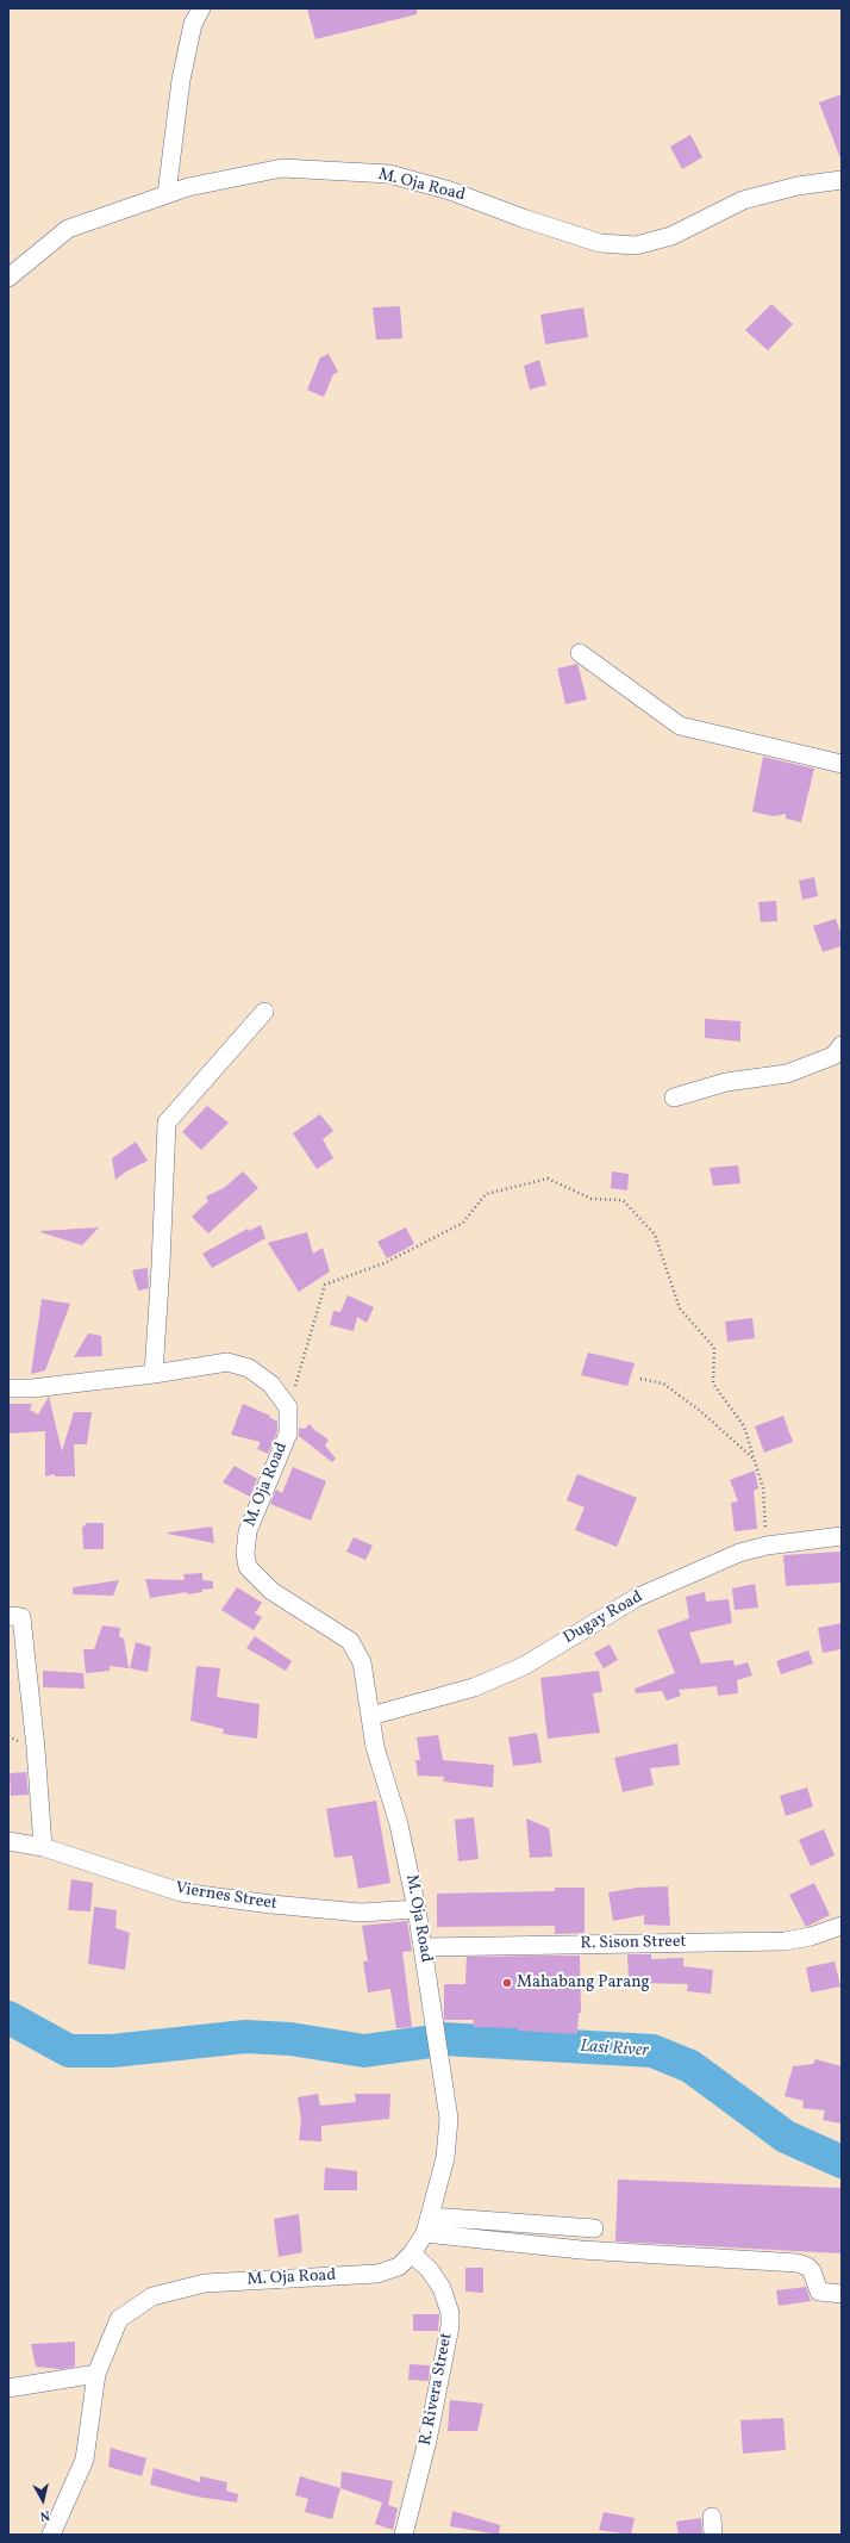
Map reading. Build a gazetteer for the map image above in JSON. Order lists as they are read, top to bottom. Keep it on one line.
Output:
{"streets":{"street":["M. Oja Road","Dugay Road","Viernes Street","R. Sison Street","R. Rivera Street"]},"crossings":[["M. Oja Road","Dugay Road"],["M. Oja Road","Viernes Street"],["M. Oja Road","R. Sison Street"],["M. Oja Road","R. Rivera Street"]],"water":["Lasi River"],"places":["Mahabang Parang"],"north":"bottom"}
